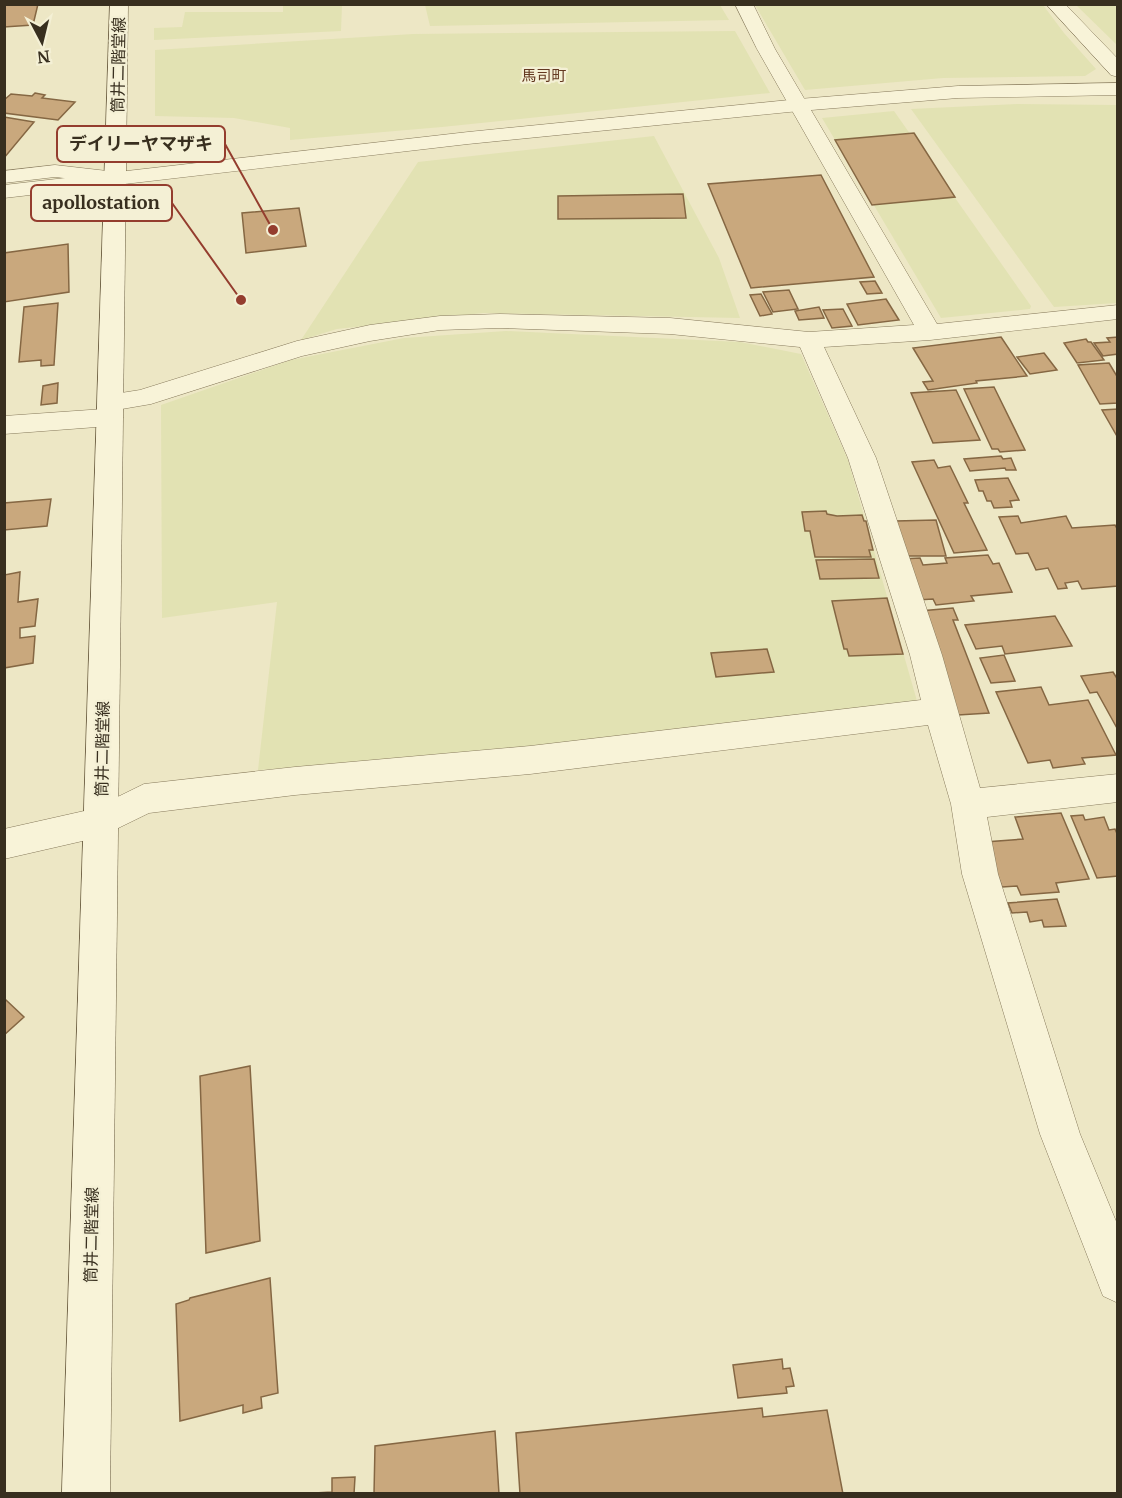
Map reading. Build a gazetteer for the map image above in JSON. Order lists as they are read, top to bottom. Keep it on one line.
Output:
{"streets":{"street":["筒井二階堂線"]},"districts":["馬司町"],"places":["デイリーヤマザキ","apollostation"],"north":"bottom"}
